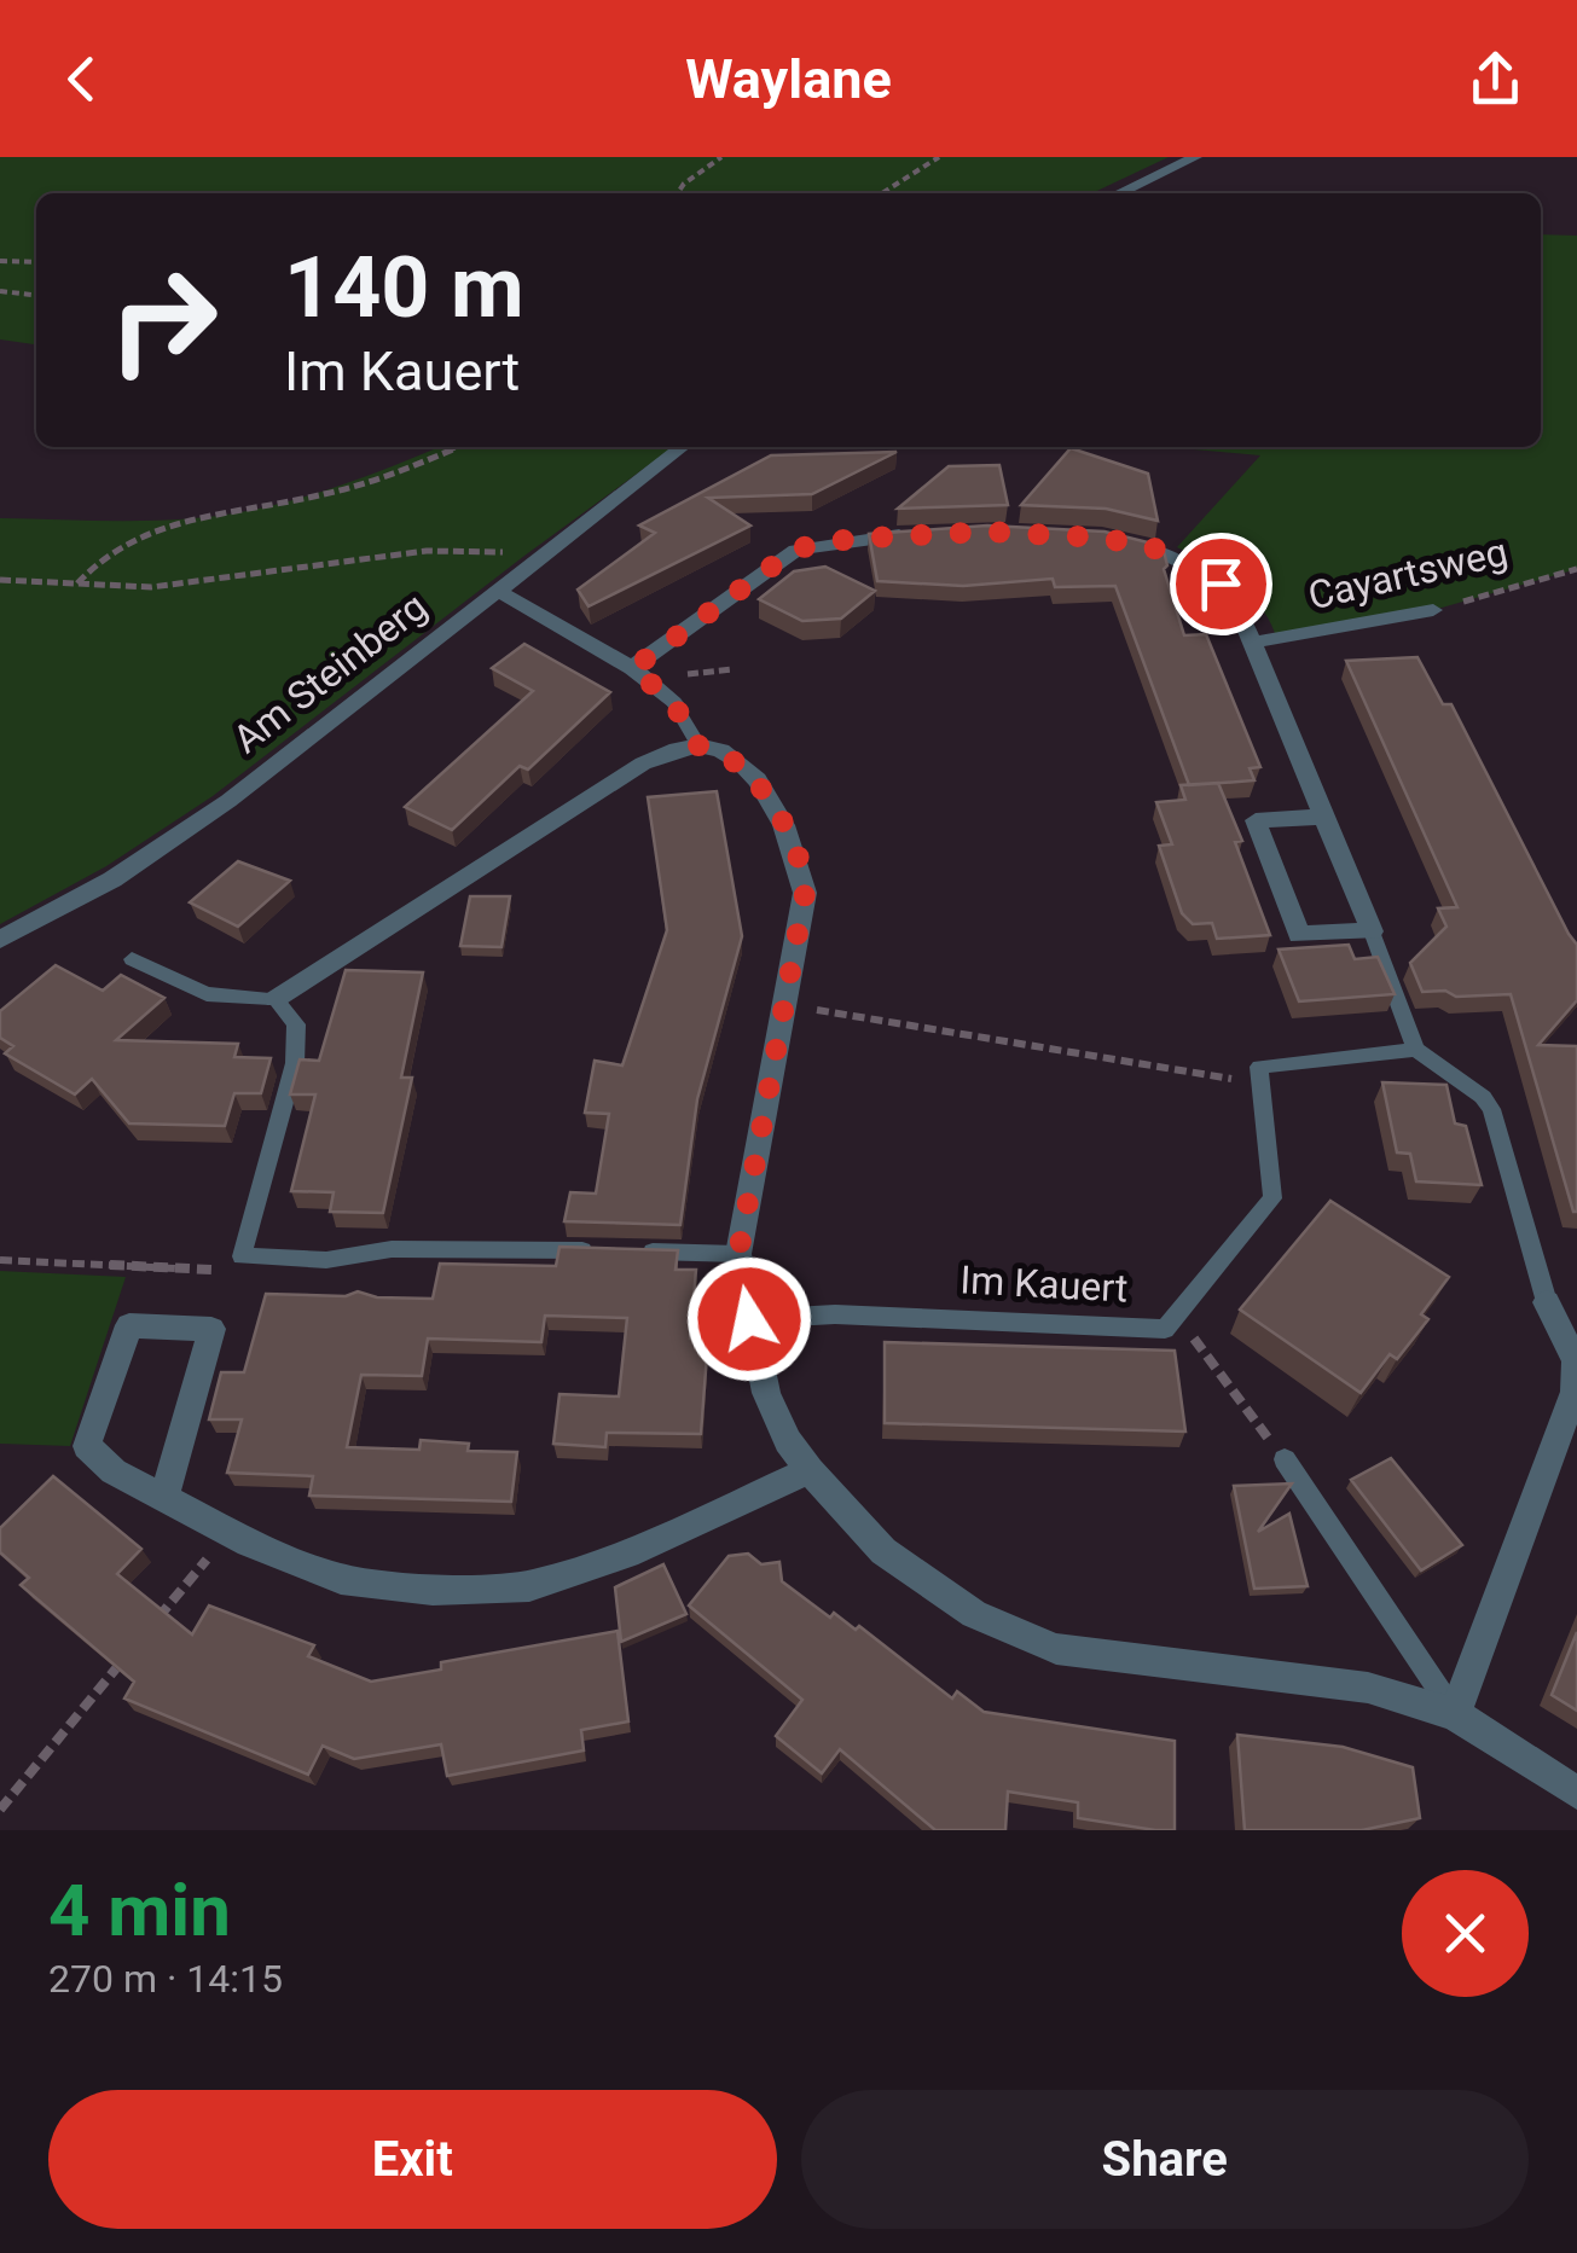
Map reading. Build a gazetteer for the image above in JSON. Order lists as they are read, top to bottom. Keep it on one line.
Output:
{"streets":{"street":["Cayartsweg","Am Steinberg"],"lane":["Im Kauert"]},"page":{"header":"Waylane","turn":["140 m","Im Kauert"],"heading":["4 min","270 m · 14:15"],"buttons":["Exit","Share"]}}
